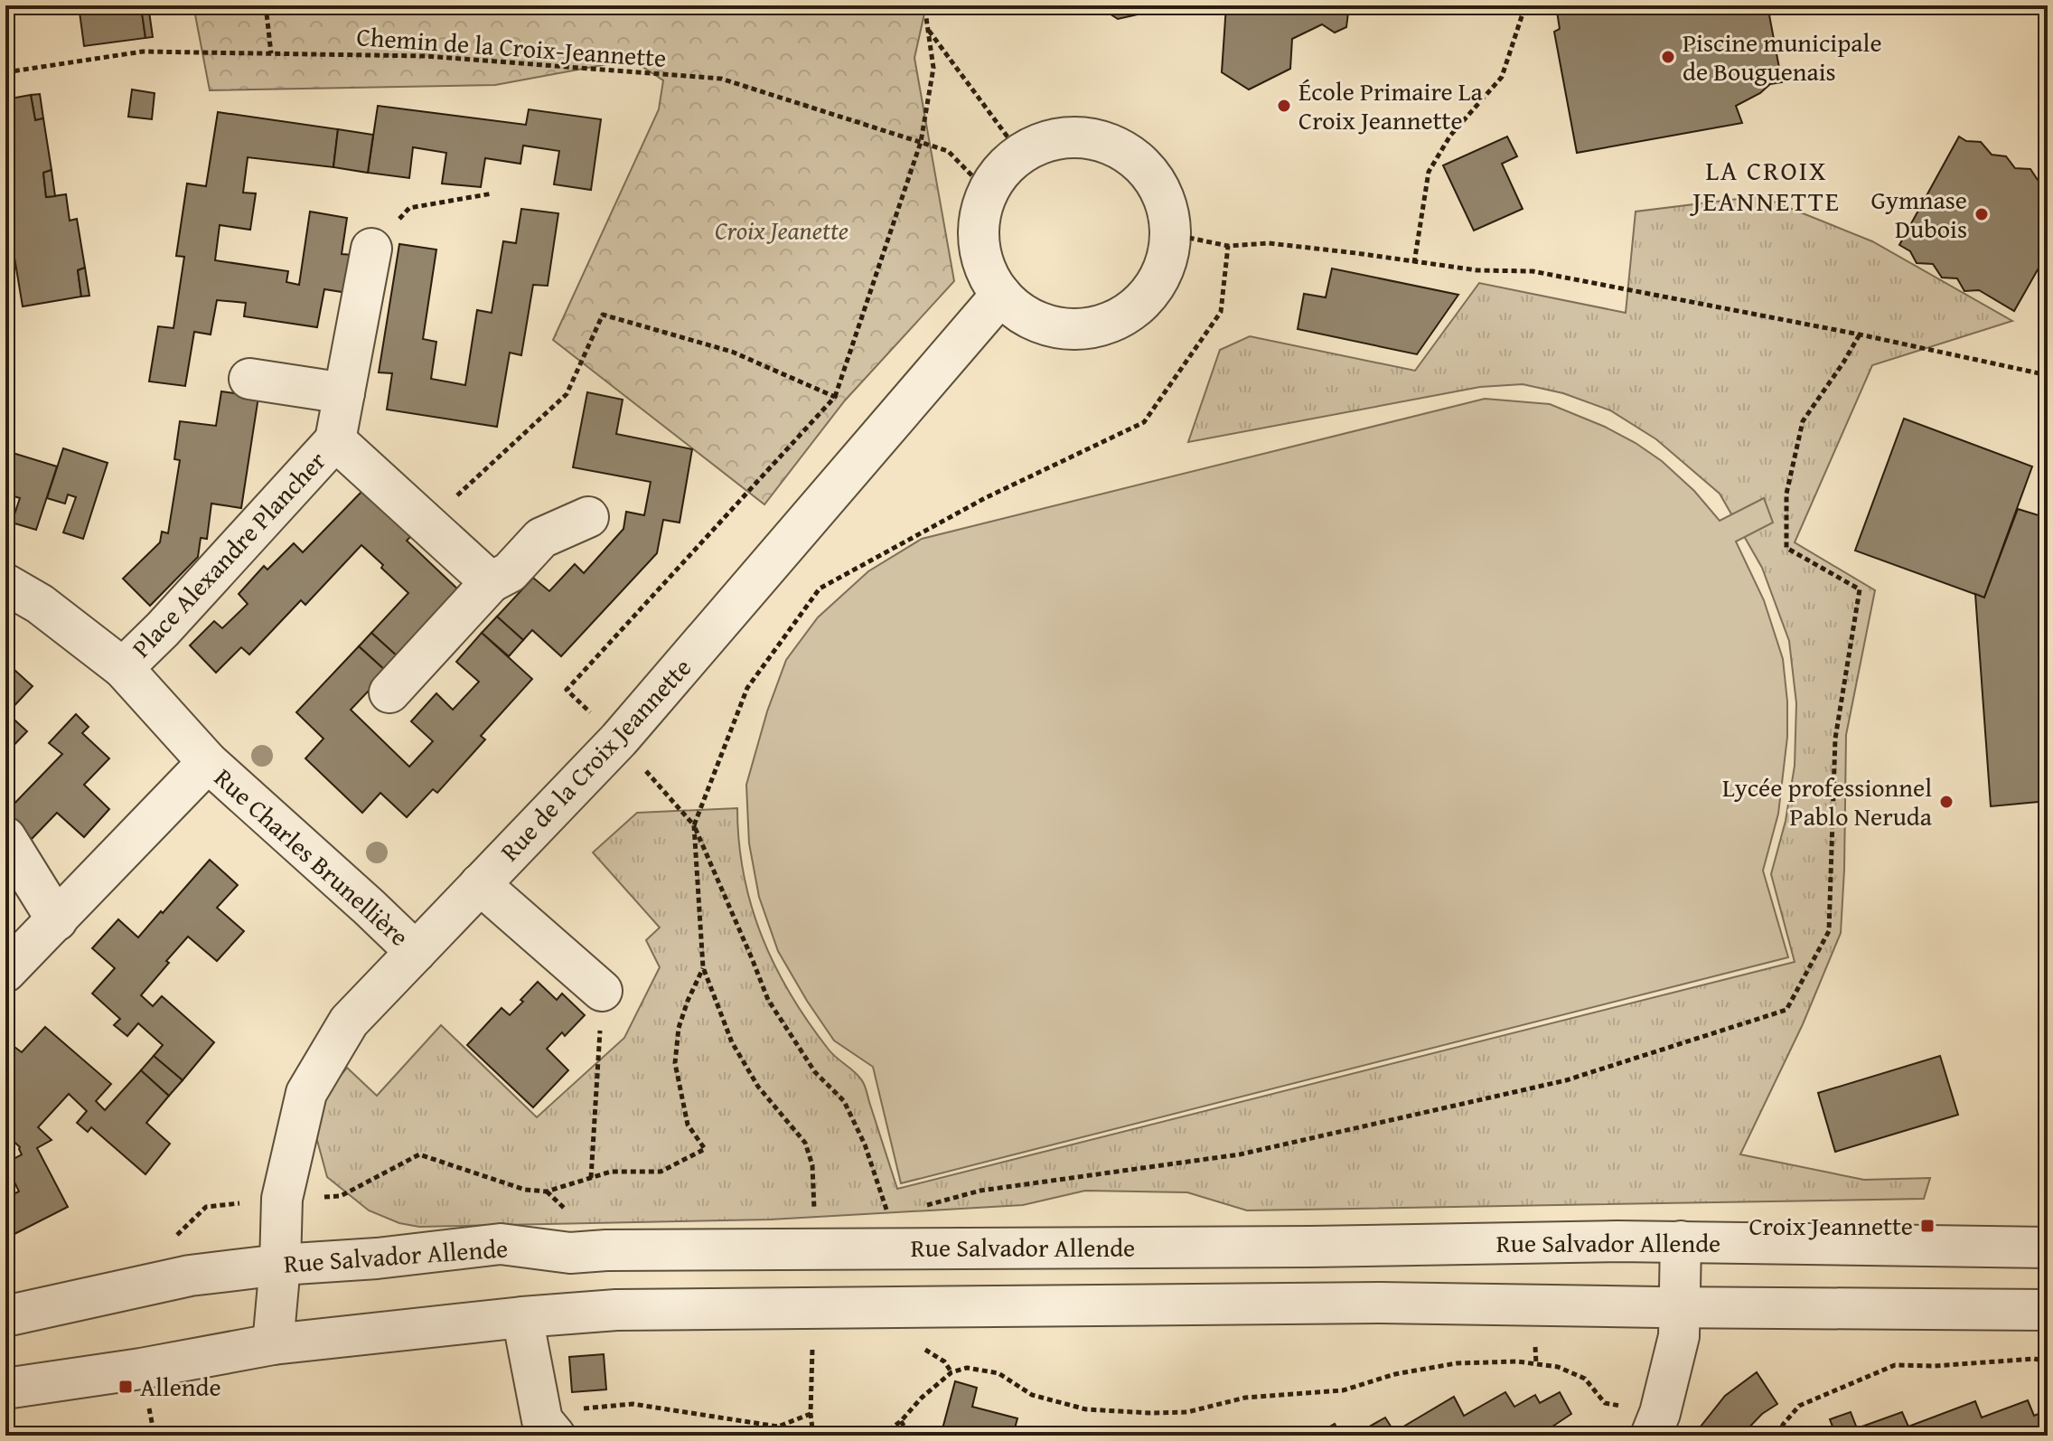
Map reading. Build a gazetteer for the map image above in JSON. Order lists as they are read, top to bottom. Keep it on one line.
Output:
{"streets":{"street":["Place Alexandre Plancher","Rue de la Croix Jeannette","Rue Charles Brunellière","Rue Salvador Allende"],"path":["Chemin de la Croix-Jeannette"]},"crossings":[["Chemin de la Croix-Jeannette","Rue de la Croix Jeannette"],["Place Alexandre Plancher","Rue Charles Brunellière"],["Rue de la Croix Jeannette","Rue Charles Brunellière"],["Rue de la Croix Jeannette","Rue Salvador Allende"]],"districts":["LA CROIX JEANNETTE"],"parks":["Croix Jeanette"],"places":{"other":["Piscine municipale de Bouguenais","École Primaire La Croix Jeannette","Gymnase Dubois","Lycée professionnel Pablo Neruda"],"transit":["Croix Jeannette","Allende"]}}
